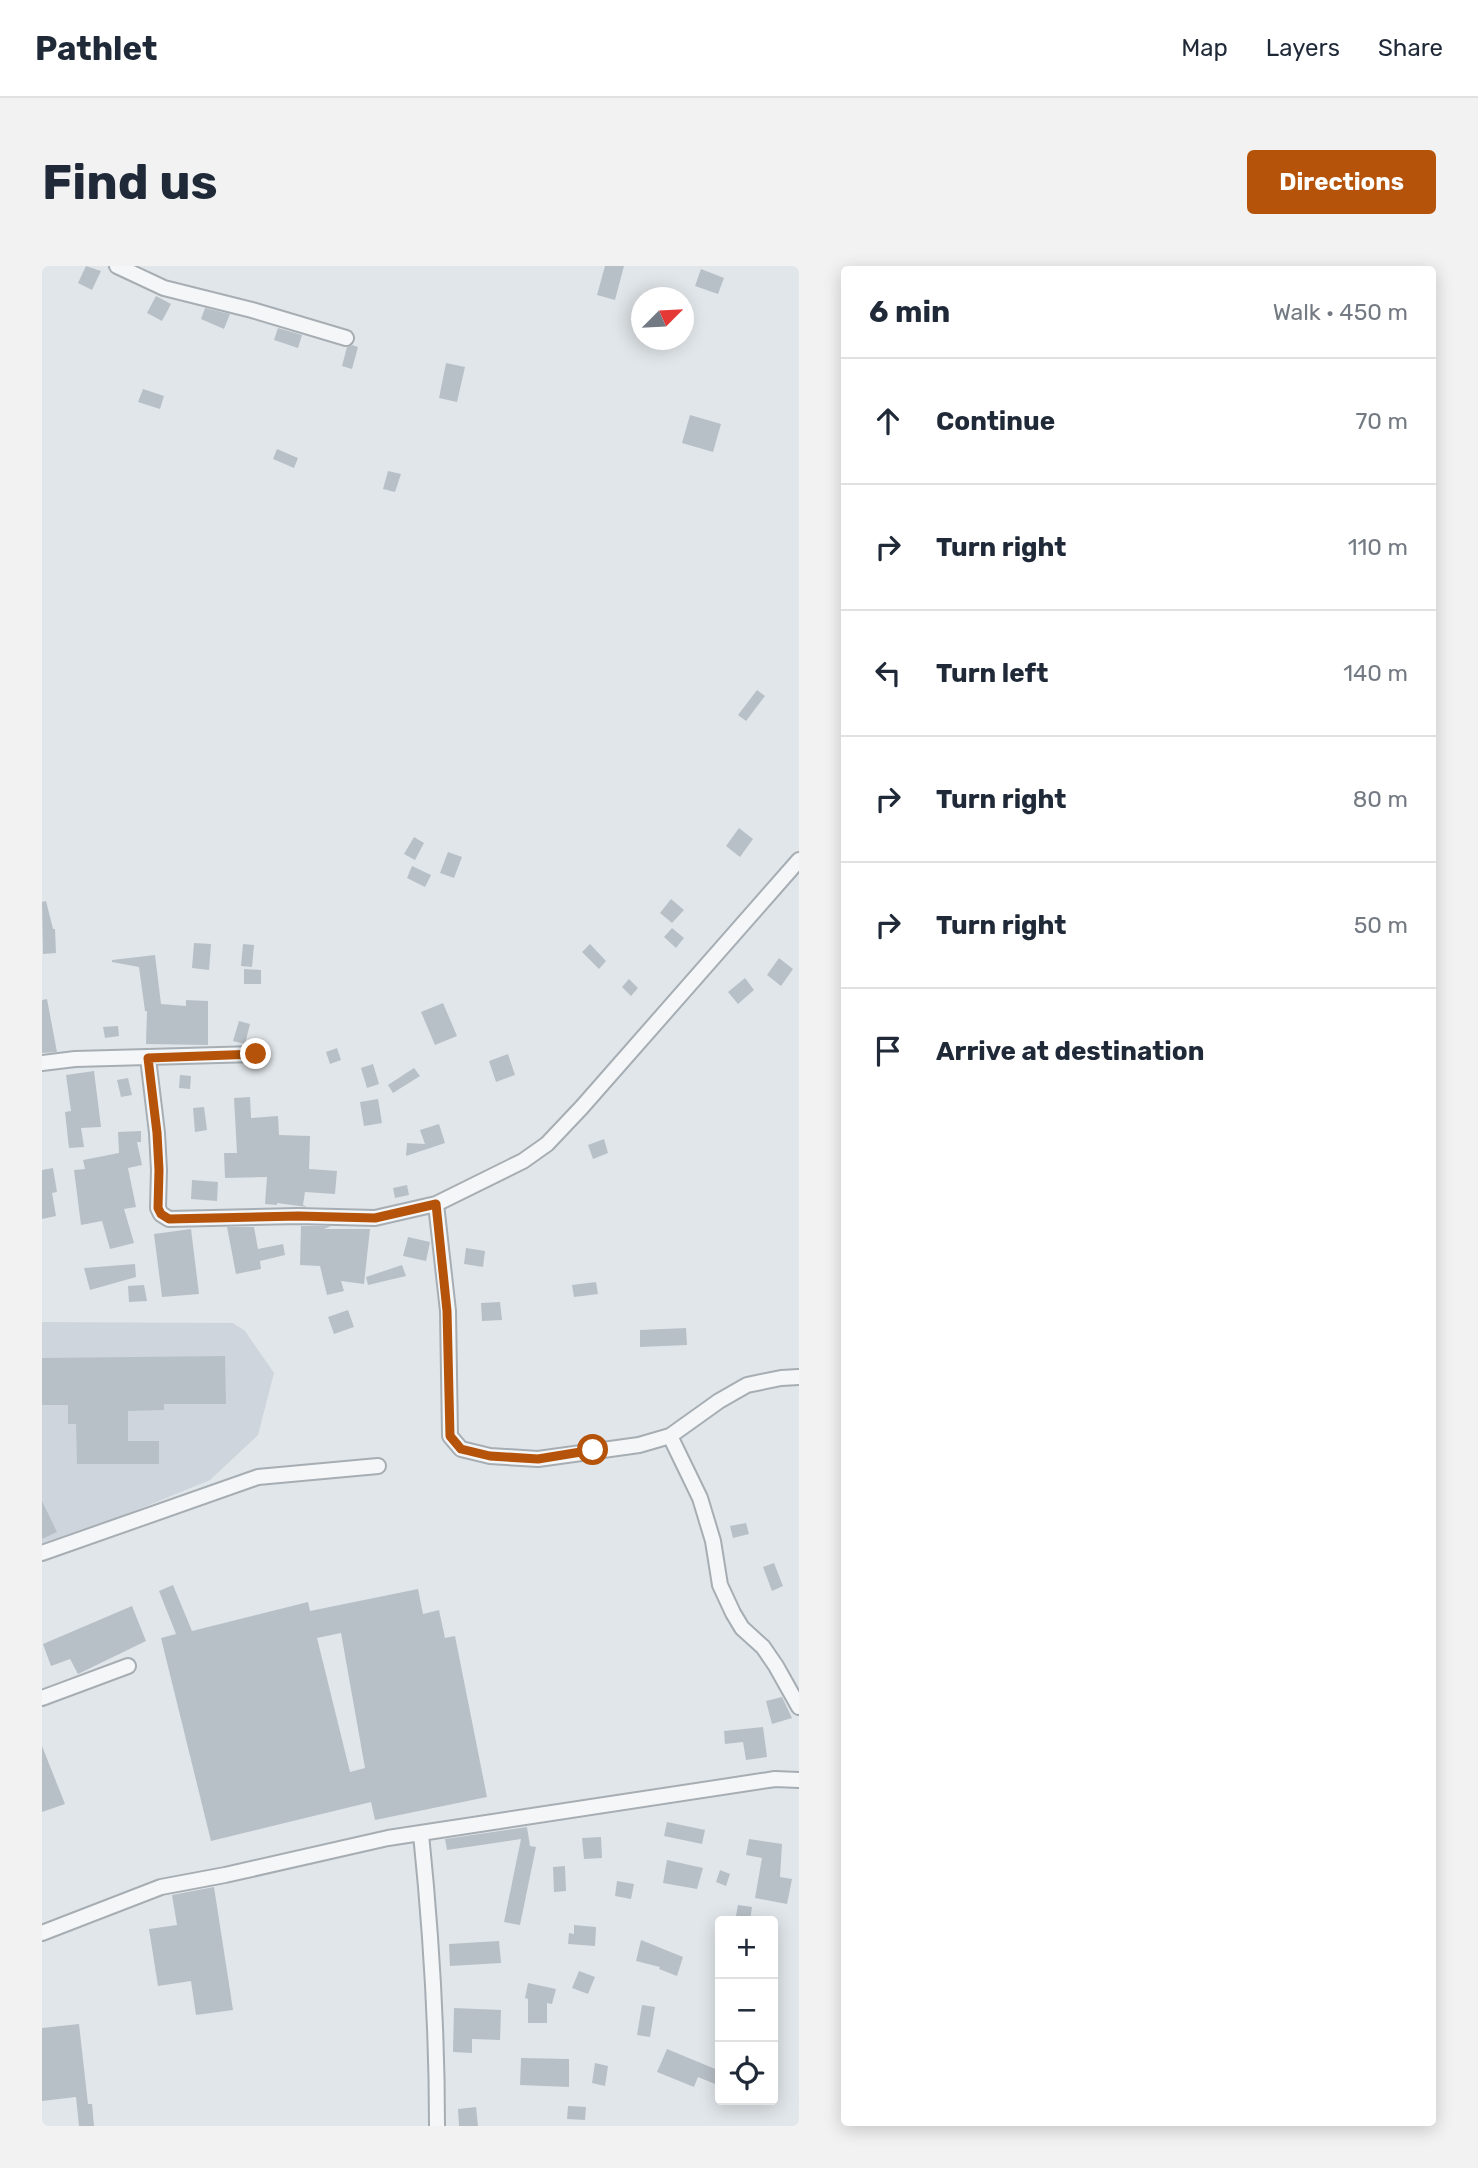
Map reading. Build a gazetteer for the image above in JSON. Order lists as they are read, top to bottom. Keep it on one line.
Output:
{"north":"top right","page":{"header":"Pathlet","nav":["Map","Layers","Share"],"buttons":"Directions","title":"Find us","heading":["6 min","Walk · 450 m"],"list":[["Continue","70 m"],["Turn right","110 m"],["Turn left","140 m"],["Turn right","80 m"],["Turn right","50 m"],"Arrive at destination"],"map_buttons":["+","−"]}}
